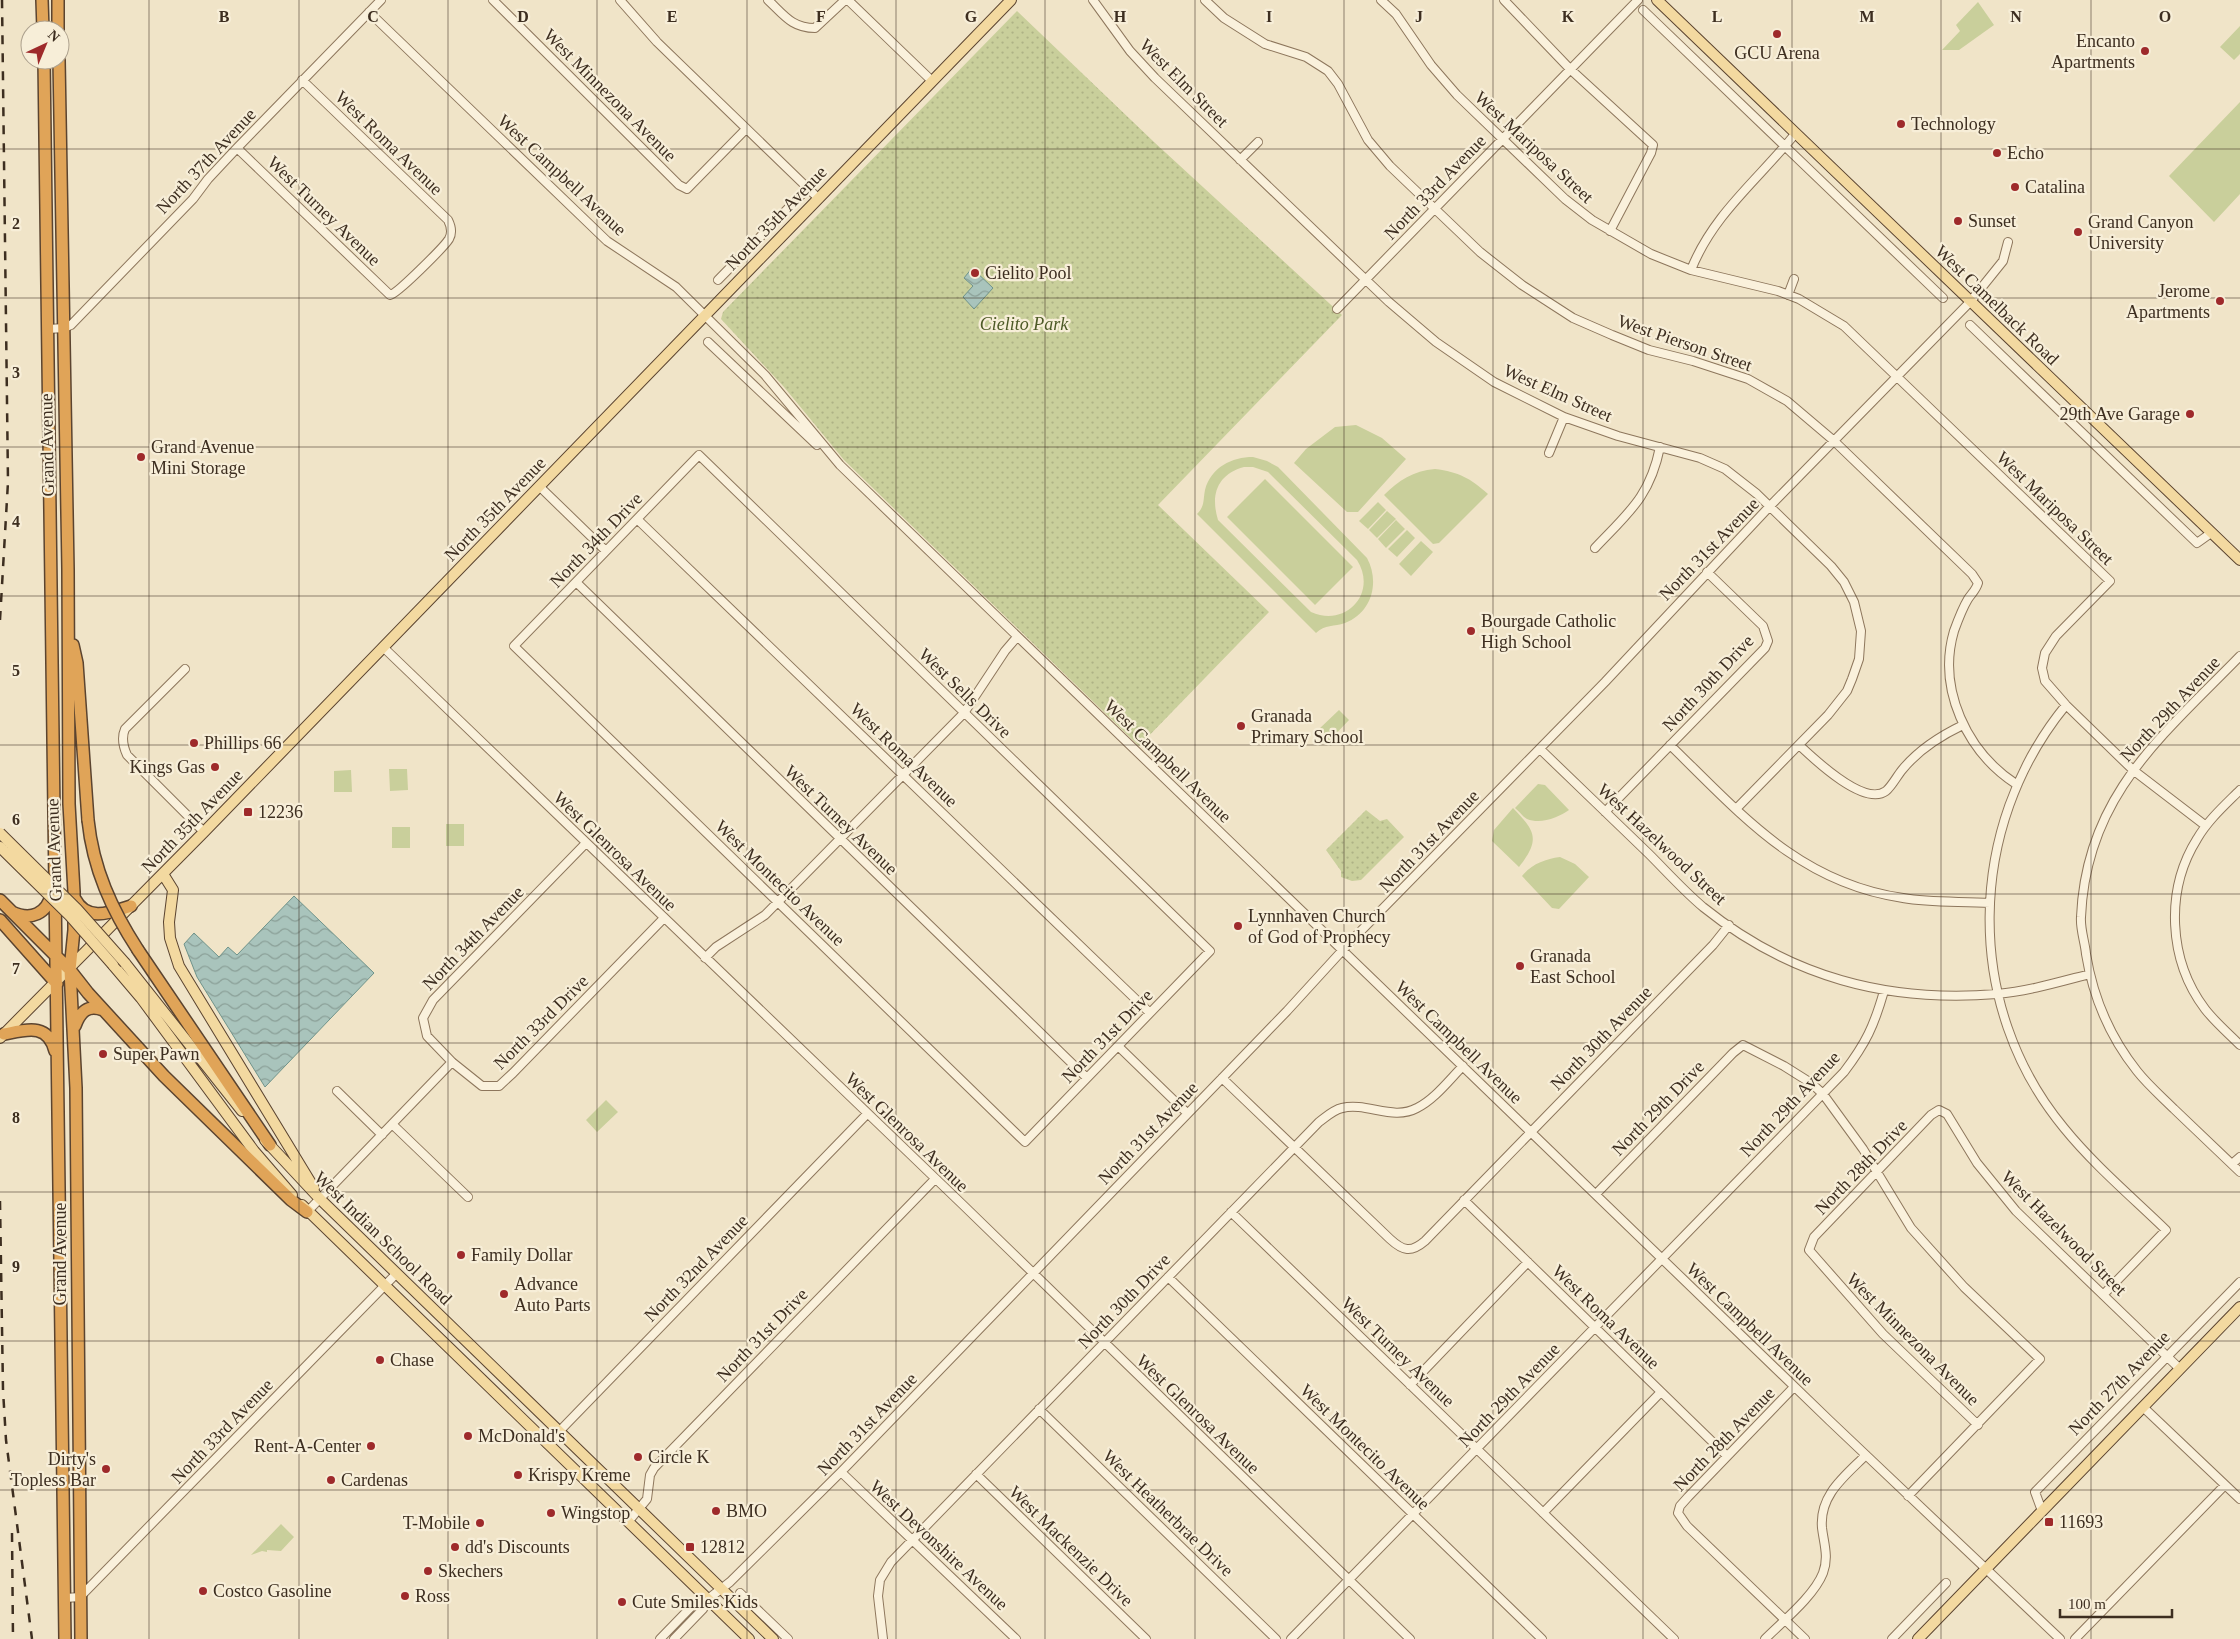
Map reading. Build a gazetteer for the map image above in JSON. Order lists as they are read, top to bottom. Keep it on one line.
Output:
{"streets":{"highway":["Grand Avenue"],"main road":["North 35th Avenue","West Camelback Road","West Indian School Road","North 27th Avenue"],"street":["West Elm Street","West Minnezona Avenue","West Roma Avenue","West Mariposa Street","North 37th Avenue","West Campbell Avenue","North 33rd Avenue","West Turney Avenue","West Pierson Street","North 34th Drive","North 31st Avenue","North 30th Drive","West Sells Drive","North 29th Avenue","West Hazelwood Street","West Glenrosa Avenue","West Montecito Avenue","North 34th Avenue","North 33rd Drive","North 31st Drive","North 30th Avenue","North 29th Drive","North 28th Drive","North 32nd Avenue","North 28th Avenue","West Heatherbrae Drive","West Devonshire Avenue","West Mackenzie Drive"]},"crossings":[["West Elm Street","North 33rd Avenue"],["West Elm Street","North 31st Avenue"],["West Minnezona Avenue","North 28th Drive"],["West Roma Avenue","North 37th Avenue"],["West Roma Avenue","West Turney Avenue"],["West Roma Avenue","North 34th Drive"],["West Roma Avenue","North 29th Avenue"],["West Roma Avenue","North 31st Drive"],["West Roma Avenue","North 30th Avenue"],["West Roma Avenue","North 28th Avenue"],["West Mariposa Street","North 33rd Avenue"],["West Mariposa Street","North 31st Avenue"],["West Mariposa Street","North 29th Avenue"],["North 37th Avenue","West Campbell Avenue"],["North 37th Avenue","West Turney Avenue"],["North 37th Avenue","Grand Avenue"],["West Campbell Avenue","North 35th Avenue"],["West Campbell Avenue","North 31st Avenue"],["West Campbell Avenue","North 30th Drive"],["West Campbell Avenue","North 29th Avenue"],["West Campbell Avenue","North 30th Avenue"],["West Campbell Avenue","North 29th Drive"],["West Campbell Avenue","North 27th Avenue"],["West Campbell Avenue","North 28th Avenue"],["North 33rd Avenue","West Pierson Street"],["North 33rd Avenue","Grand Avenue"],["North 33rd Avenue","West Indian School Road"],["West Turney Avenue","North 34th Drive"],["West Turney Avenue","North 30th Drive"],["West Turney Avenue","North 29th Avenue"],["West Turney Avenue","North 31st Drive"],["North 35th Avenue","Grand Avenue"],["North 35th Avenue","West Glenrosa Avenue"],["West Camelback Road","North 31st Avenue"],["West Pierson Street","North 31st Avenue"],["North 34th Drive","West Sells Drive"],["North 34th Drive","West Montecito Avenue"],["North 31st Avenue","North 30th Drive"],["North 31st Avenue","West Hazelwood Street"],["North 31st Avenue","West Glenrosa Avenue"],["North 31st Avenue","West Indian School Road"],["North 31st Avenue","West Devonshire Avenue"],["North 30th Drive","West Hazelwood Street"],["North 30th Drive","West Glenrosa Avenue"],["North 30th Drive","West Montecito Avenue"],["North 30th Drive","North 30th Avenue"],["North 30th Drive","West Heatherbrae Drive"],["North 30th Drive","West Devonshire Avenue"],["North 30th Drive","West Mackenzie Drive"],["West Sells Drive","North 31st Drive"],["North 29th Avenue","West Hazelwood Street"],["North 29th Avenue","West Glenrosa Avenue"],["North 29th Avenue","West Montecito Avenue"],["North 29th Avenue","North 29th Drive"],["West Hazelwood Street","North 30th Avenue"],["West Hazelwood Street","North 28th Drive"],["West Hazelwood Street","North 27th Avenue"],["West Glenrosa Avenue","North 34th Avenue"],["West Glenrosa Avenue","North 33rd Drive"],["West Glenrosa Avenue","North 31st Drive"],["West Glenrosa Avenue","North 32nd Avenue"],["West Montecito Avenue","North 31st Drive"],["North 34th Avenue","North 33rd Drive"],["North 31st Drive","West Indian School Road"],["West Indian School Road","North 32nd Avenue"]],"parks":["Cielito Park"],"places":{"other":["GCU Arena","Encanto Apartments","Technology","Echo","Catalina","Sunset","Grand Canyon University","Cielito Pool","Jerome Apartments","29th Ave Garage","Grand Avenue Mini Storage","Bourgade Catholic High School","Granada Primary School","Phillips 66","Kings Gas","Lynnhaven Church of God of Prophecy","Granada East School","Super Pawn","Family Dollar","Advance Auto Parts","Chase","McDonald's","Rent-A-Center","Circle K","Dirty's Topless Bar","Krispy Kreme","Cardenas","BMO","Wingstop","T-Mobile","dd's Discounts","Skechers","Costco Gasoline","Ross","Cute Smiles Kids"],"transit":["12236","11693","12812"]},"scale_bar":"100 m","north":"top right","grid":{"columns":["B","C","D","E","F","G","H","I","J","K","L","M","N","O"],"rows":["2","3","4","5","6","7","8","9"]}}
